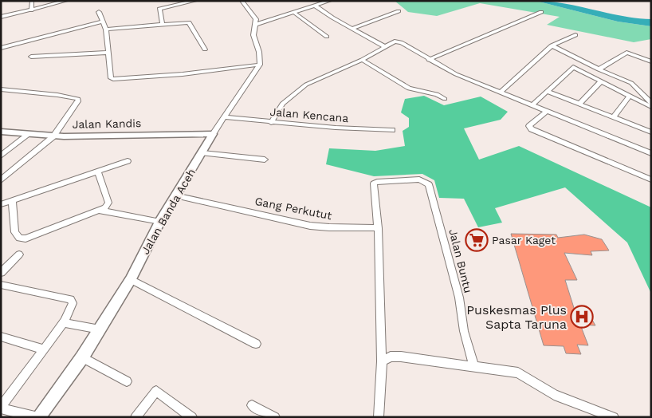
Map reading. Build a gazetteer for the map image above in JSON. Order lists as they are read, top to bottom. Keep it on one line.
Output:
{"streets":{"street":["Jalan Kencana","Jalan Kandis","Gang Perkutut","Jalan Banda Aceh","Jalan Buntu"]},"crossings":[["Jalan Kencana","Jalan Banda Aceh"],["Jalan Kandis","Jalan Banda Aceh"],["Gang Perkutut","Jalan Banda Aceh"],["Gang Perkutut","Jalan Buntu"]],"places":{"supermarket":["Pasar Kaget"],"hospital":["Puskesmas Plus Sapta Taruna"]}}
